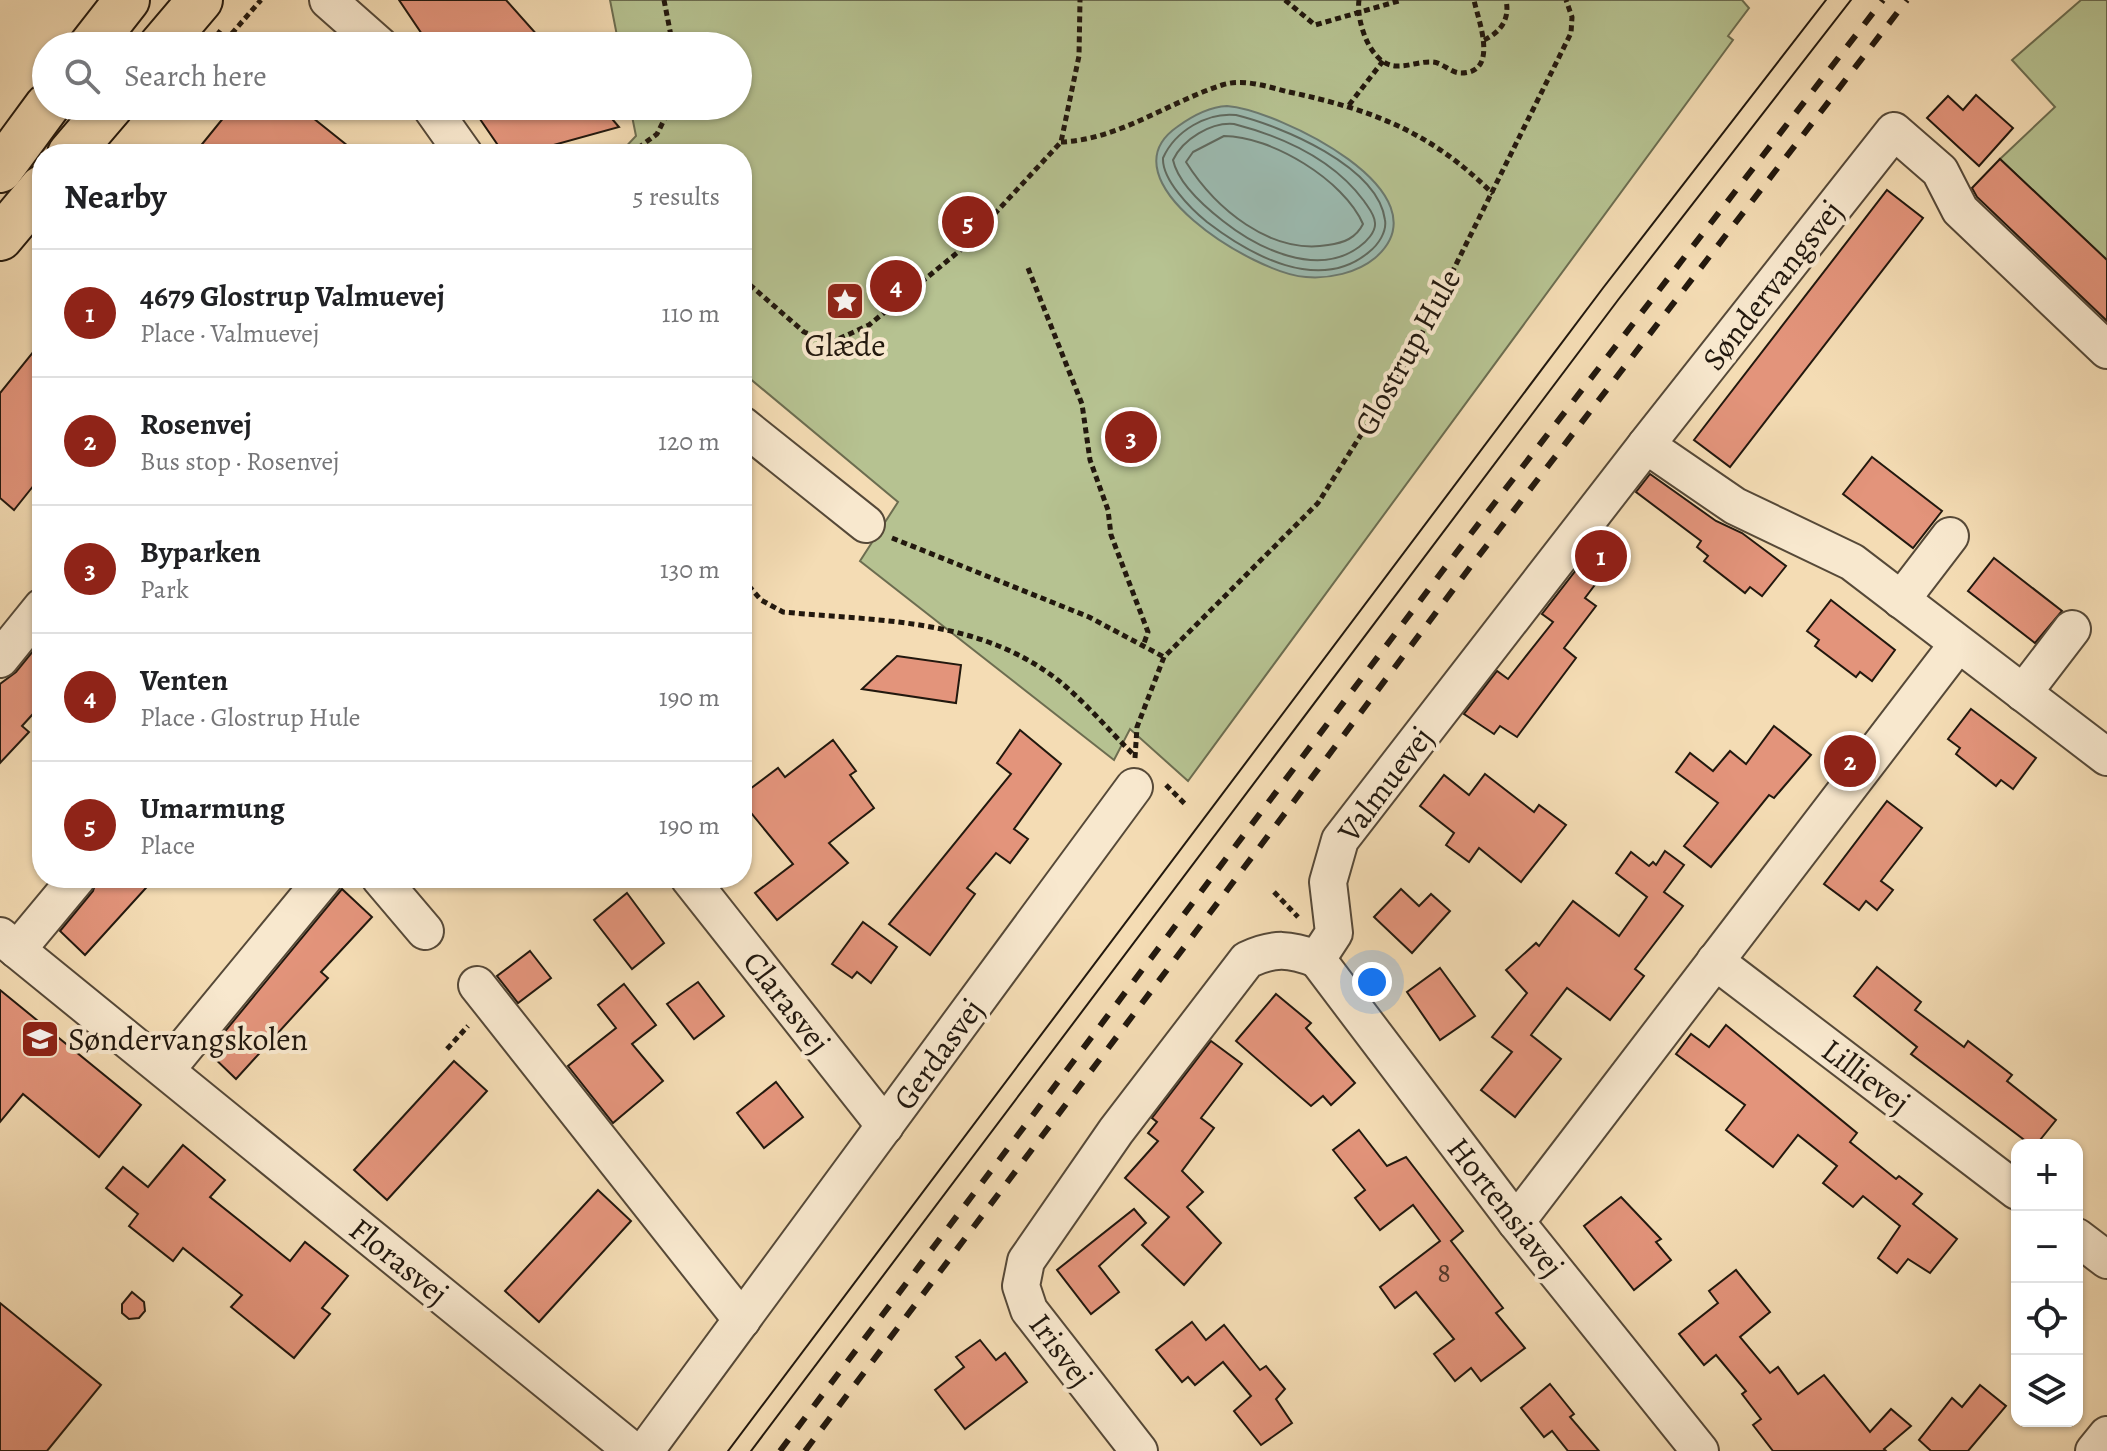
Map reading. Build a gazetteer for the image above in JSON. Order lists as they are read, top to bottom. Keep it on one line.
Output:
{"streets":{"street":["Søndervangsvej","Valmuevej","Clarasvej","Gerdasvej","Lillievej","Hortensiavej","Florasvej","Irisvej"],"path":["Glostrup Hule"]},"crossings":[["Søndervangsvej","Valmuevej"],["Glostrup Hule","Gerdasvej"],["Valmuevej","Hortensiavej"],["Valmuevej","Irisvej"],["Clarasvej","Gerdasvej"],["Hortensiavej","Irisvej"]],"places":{"place":["Glæde"],"school or university":["Søndervangskolen"]},"house_numbers":["8"],"page":{"search":"Search here","heading":["Nearby","5 results"],"pins":["5","4","3","1","2"],"list":[{"mark":"1","name":"4679 Glostrup Valmuevej","note":"Place · Valmuevej","value":"110 m"},{"mark":"2","name":"Rosenvej","note":"Bus stop · Rosenvej","value":"120 m"},{"mark":"3","name":"Byparken","note":"Park","value":"130 m"},{"mark":"4","name":"Venten","note":"Place · Glostrup Hule","value":"190 m"},{"mark":"5","name":"Umarmung","note":"Place","value":"190 m"}],"map_buttons":["+","−"]}}
